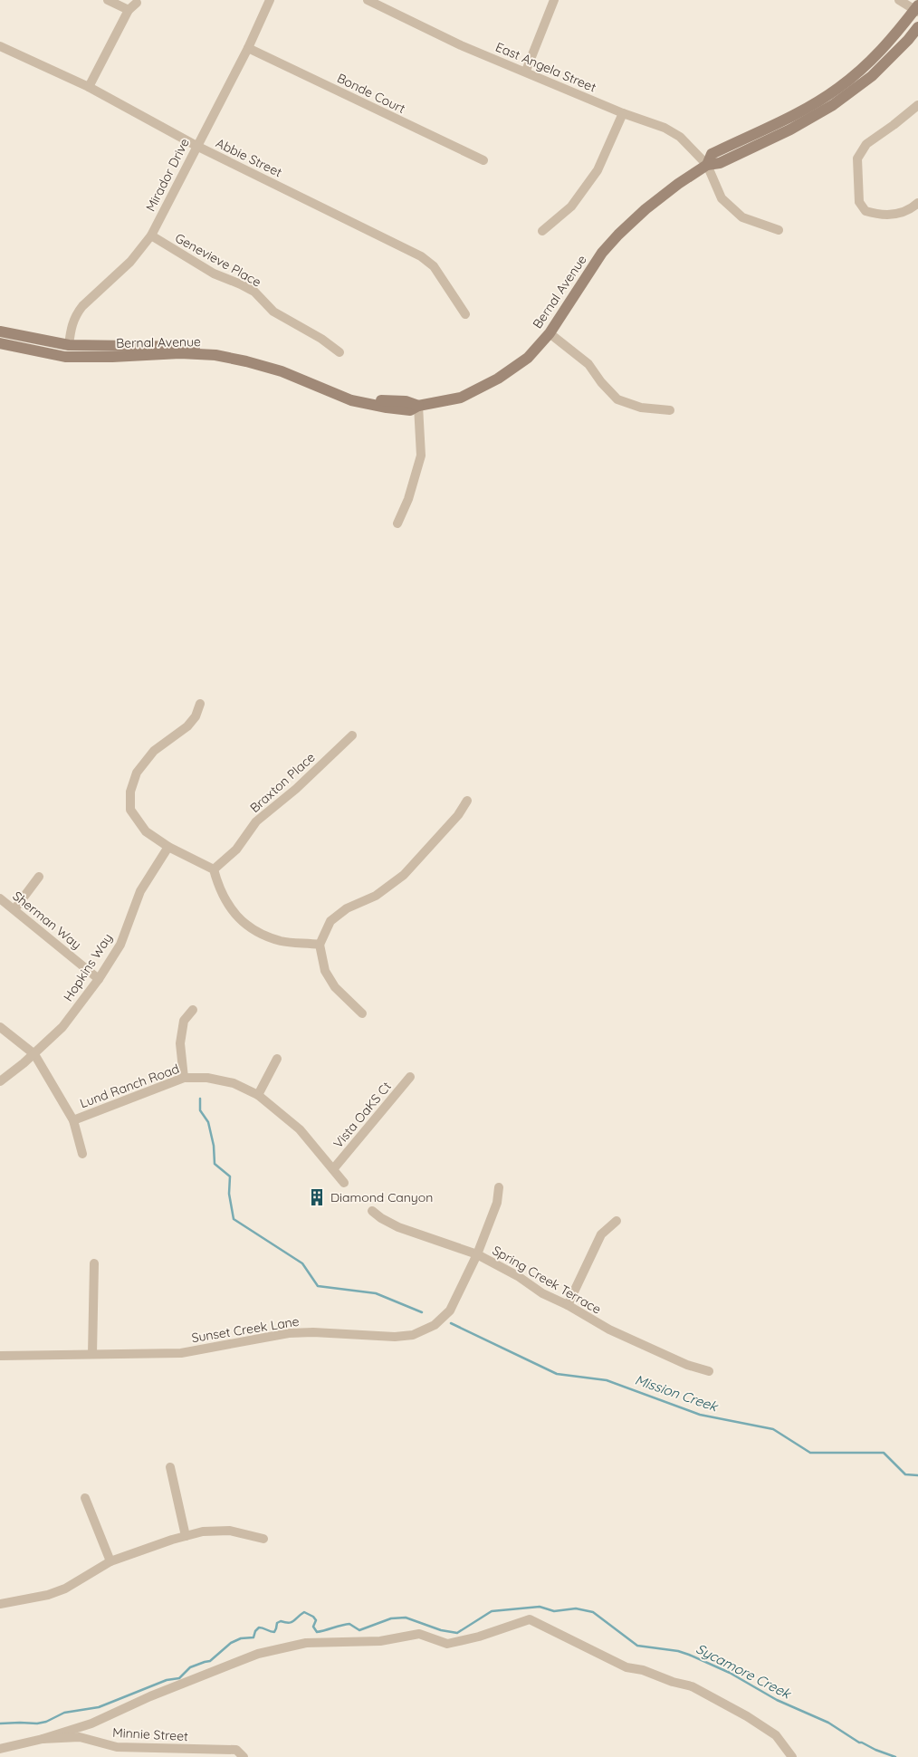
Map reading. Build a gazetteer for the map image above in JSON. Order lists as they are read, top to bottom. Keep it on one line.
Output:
{"streets":{"main road":["Bernal Avenue"],"street":["East Angela Street","Bonde Court","Abbie Street","Mirador Drive","Genevieve Place","Braxton Place","Sherman Way","Hopkins Way","Lund Ranch Road","Vista OaKS Ct","Spring Creek Terrace","Sunset Creek Lane","Minnie Street"]},"crossings":[["East Angela Street","Bernal Avenue"],["Bonde Court","Mirador Drive"],["Abbie Street","Mirador Drive"],["Mirador Drive","Genevieve Place"],["Mirador Drive","Bernal Avenue"],["Sherman Way","Hopkins Way"],["Lund Ranch Road","Vista OaKS Ct"],["Spring Creek Terrace","Sunset Creek Lane"]],"water":["Mission Creek","Sycamore Creek"],"places":{"building":["Diamond Canyon"]}}
